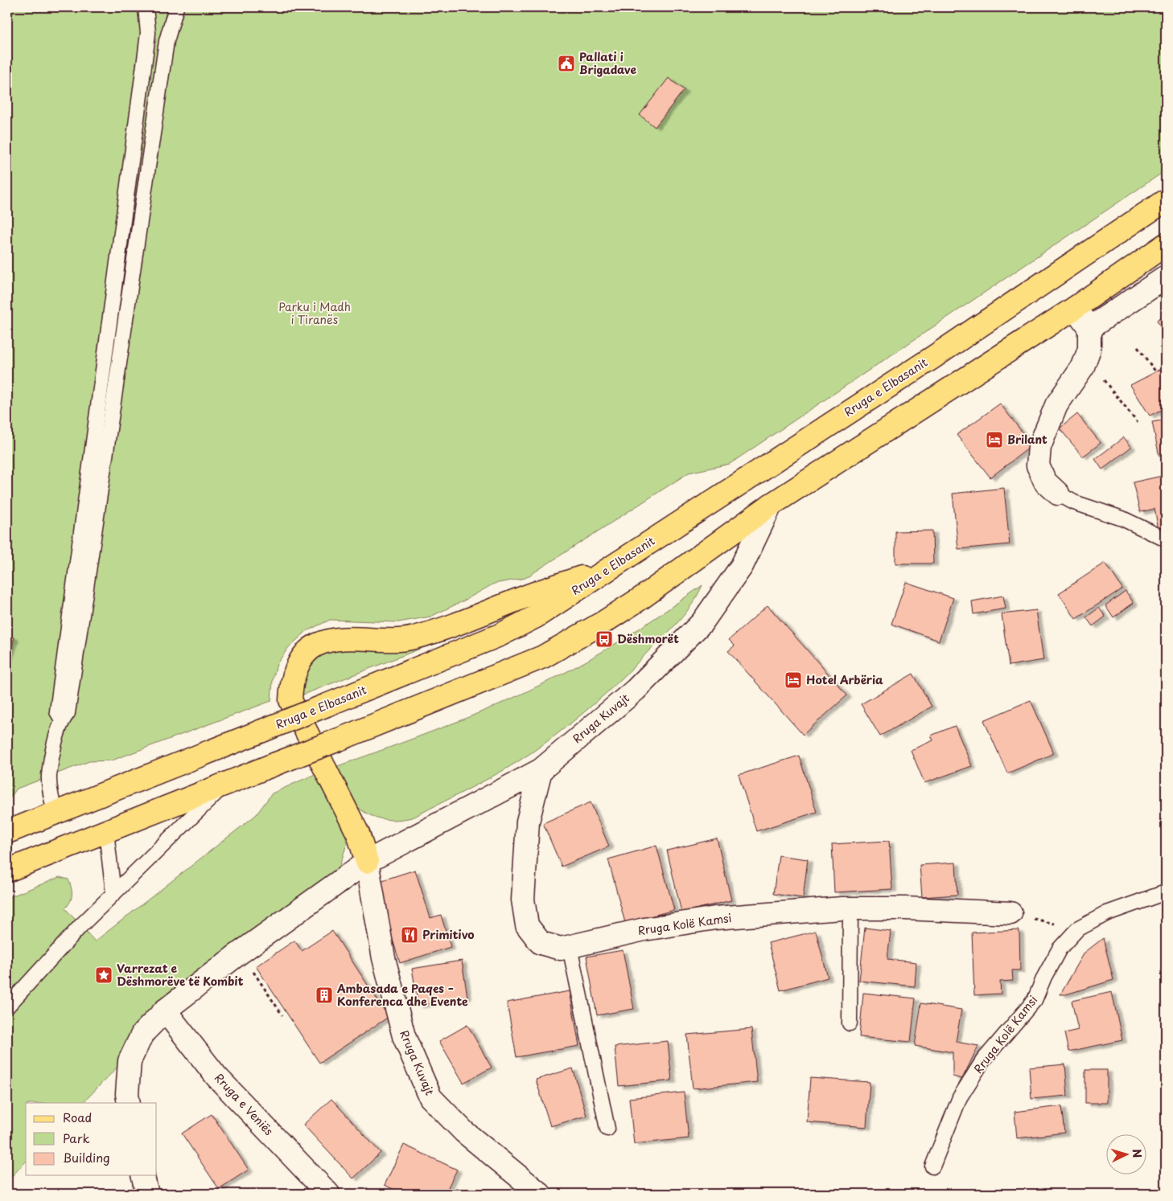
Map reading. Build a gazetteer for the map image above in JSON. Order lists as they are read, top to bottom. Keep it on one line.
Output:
{"streets":{"main road":["Rruga e Elbasanit"],"street":["Rruga Kuvajt","Rruga Kolë Kamsi","Rruga e Veniës"]},"crossings":[["Rruga Kuvajt","Rruga Kolë Kamsi"],["Rruga Kuvajt","Rruga e Veniës"]],"parks":["Parku i Madh i Tiranës"],"places":{"public building":["Pallati i Brigadave"],"hotel":["Brilant","Hotel Arbëria"],"bus stop":["Dëshmorët"],"restaurant":["Primitivo"],"place":["Varrezat e Dëshmorëve të Kombit"],"building":["Ambasada e Paqes – Konferenca dhe Evente"]},"legend":["Road","Park","Building"],"north":"right"}
